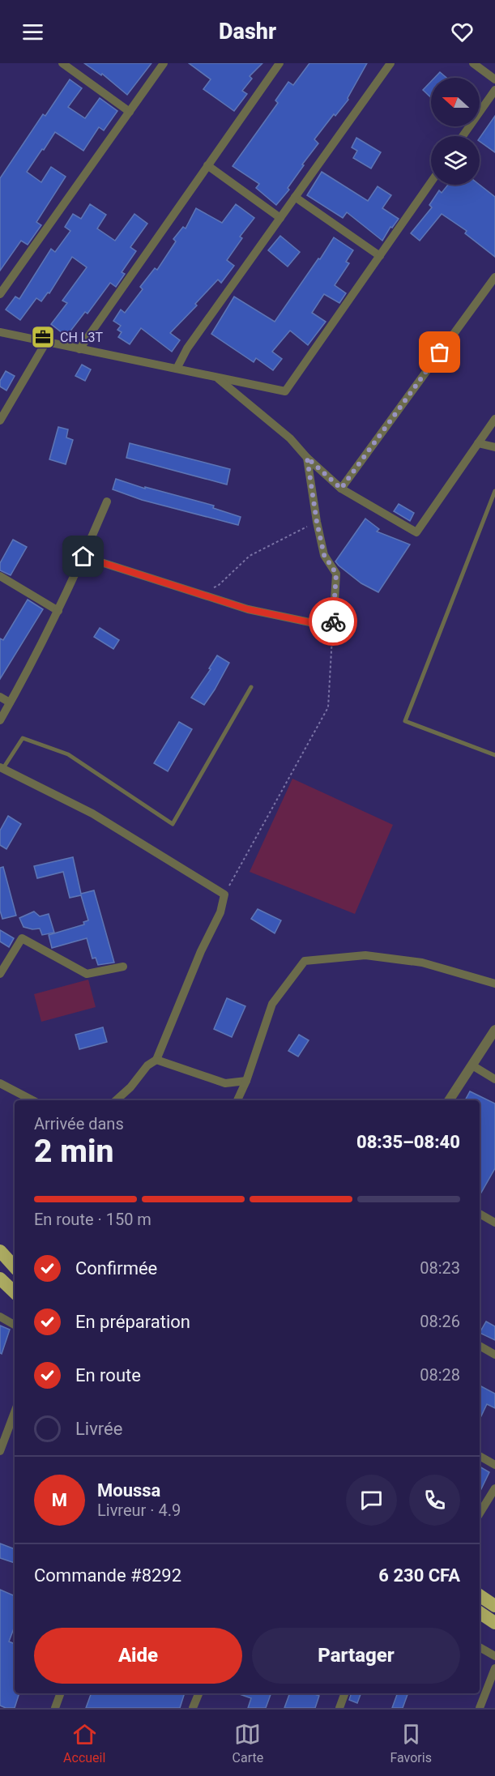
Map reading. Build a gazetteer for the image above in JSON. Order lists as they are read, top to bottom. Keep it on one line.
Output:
{"places":{"office":["CH L3T"]},"north":"left","page":{"header":"Dashr","heading":["2 min","Arrivée dans","08:35–08:40"],"panel":["Moussa","Livreur · 4.9","Commande #8292","6 230 CFA"],"bar":"En route · 150 m","list":[["Confirmée","08:23"],["En préparation","08:26"],["En route","08:28"],"Livrée"],"round":"M","buttons":["Aide","Partager"],"tabs":["Accueil","Carte","Favoris"]}}
